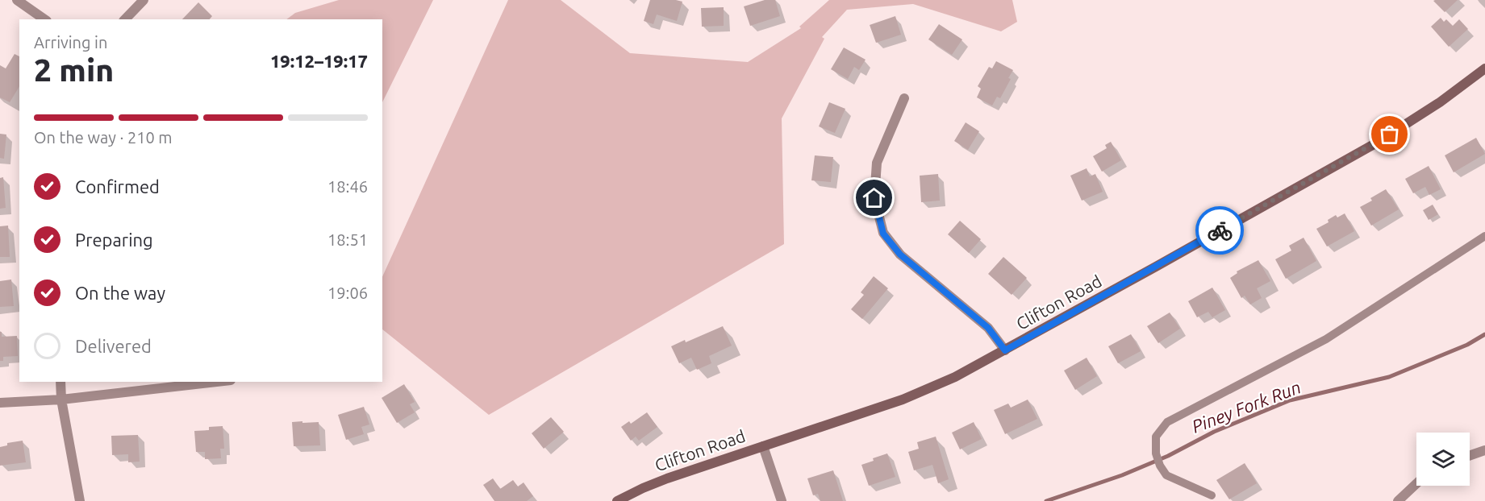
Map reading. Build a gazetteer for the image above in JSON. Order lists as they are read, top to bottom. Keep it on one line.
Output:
{"streets":{"main road":["Clifton Road"]},"water":["Piney Fork Run"],"page":{"heading":["2 min","Arriving in","19:12–19:17"],"bar":"On the way · 210 m","list":[["Confirmed","18:46"],["Preparing","18:51"],["On the way","19:06"],"Delivered"]}}
